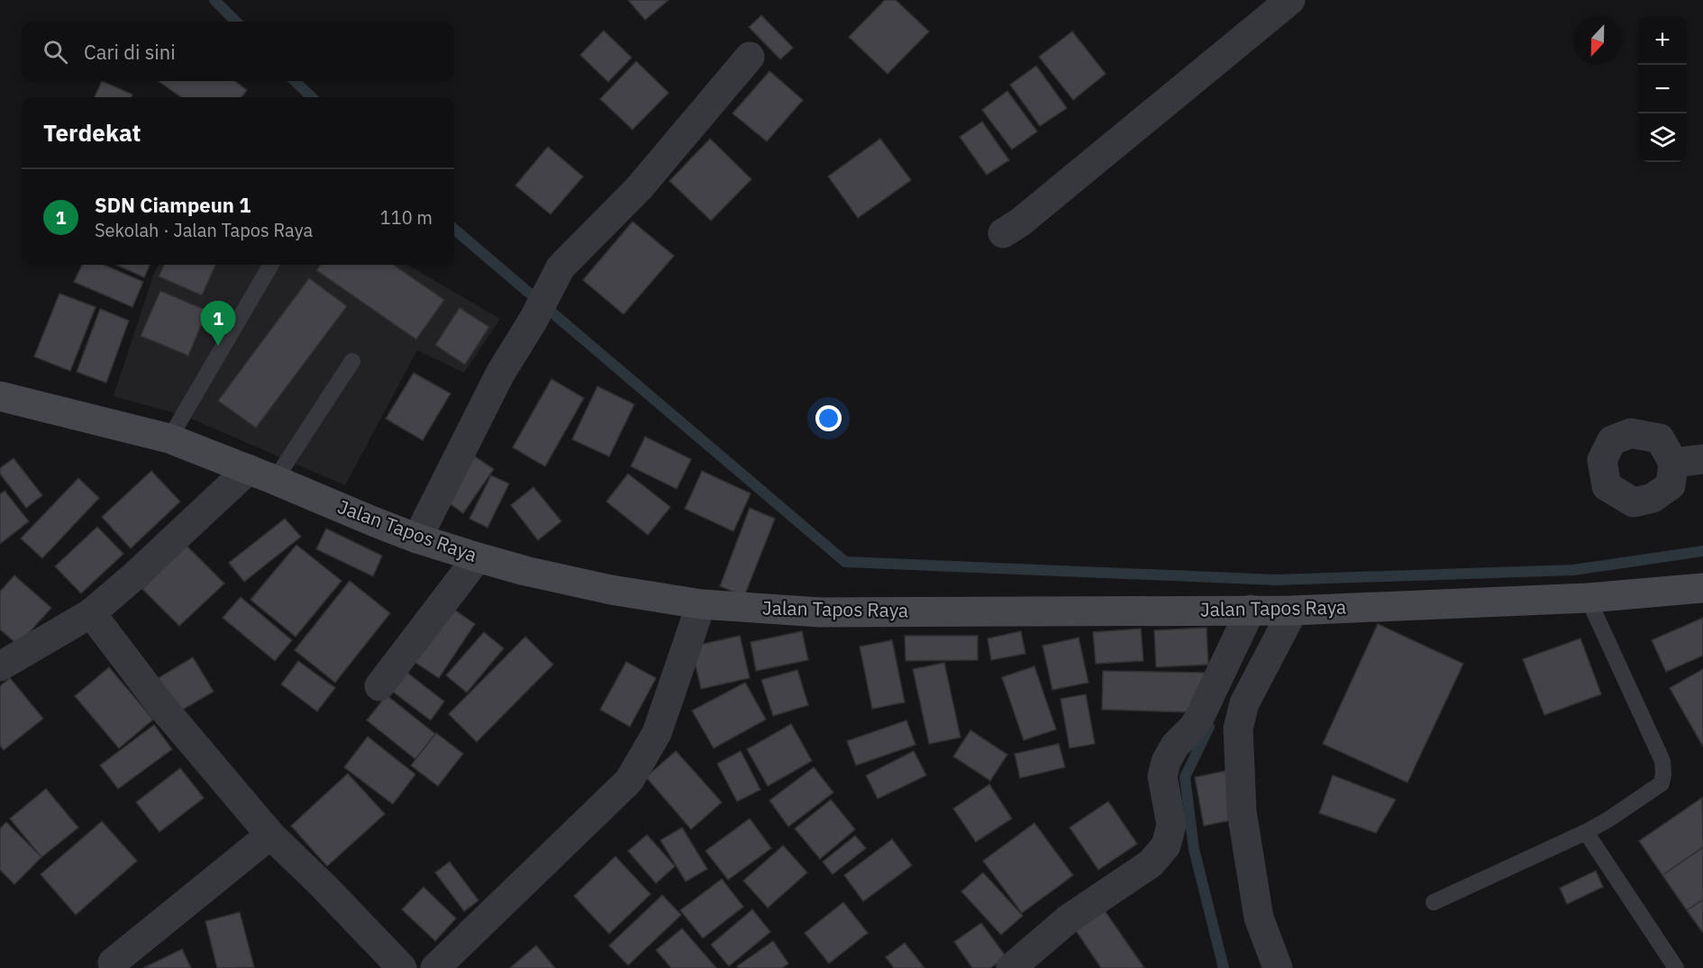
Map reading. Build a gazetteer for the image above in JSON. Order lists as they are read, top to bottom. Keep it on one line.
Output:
{"streets":{"main road":["Jalan Tapos Raya"]},"north":"bottom","page":{"map_buttons":["+","−"],"search":"Cari di sini","heading":"Terdekat","list":[{"mark":"1","name":"SDN Ciampeun 1","note":"Sekolah · Jalan Tapos Raya","value":"110 m"}],"pins":"1"}}
